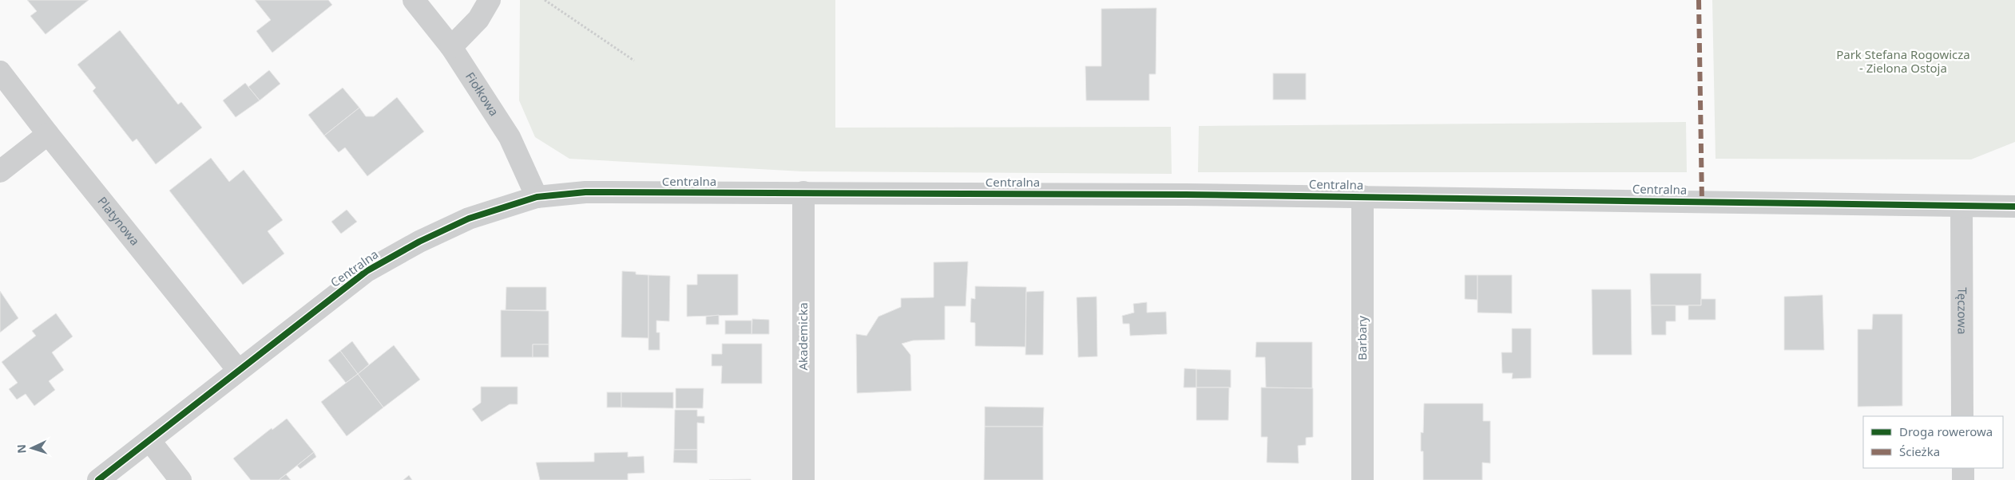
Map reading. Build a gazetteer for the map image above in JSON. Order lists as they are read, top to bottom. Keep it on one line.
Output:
{"streets":{"street":["Fiołkowa","Centralna","Platynowa","Tęczowa","Akademicka","Barbary"]},"crossings":[["Fiołkowa","Centralna"],["Centralna","Platynowa"],["Centralna","Tęczowa"],["Centralna","Akademicka"],["Centralna","Barbary"]],"parks":["Park Stefana Rogowicza - Zielona Ostoja"],"legend":["Droga rowerowa","Ścieżka"],"north":"left"}
